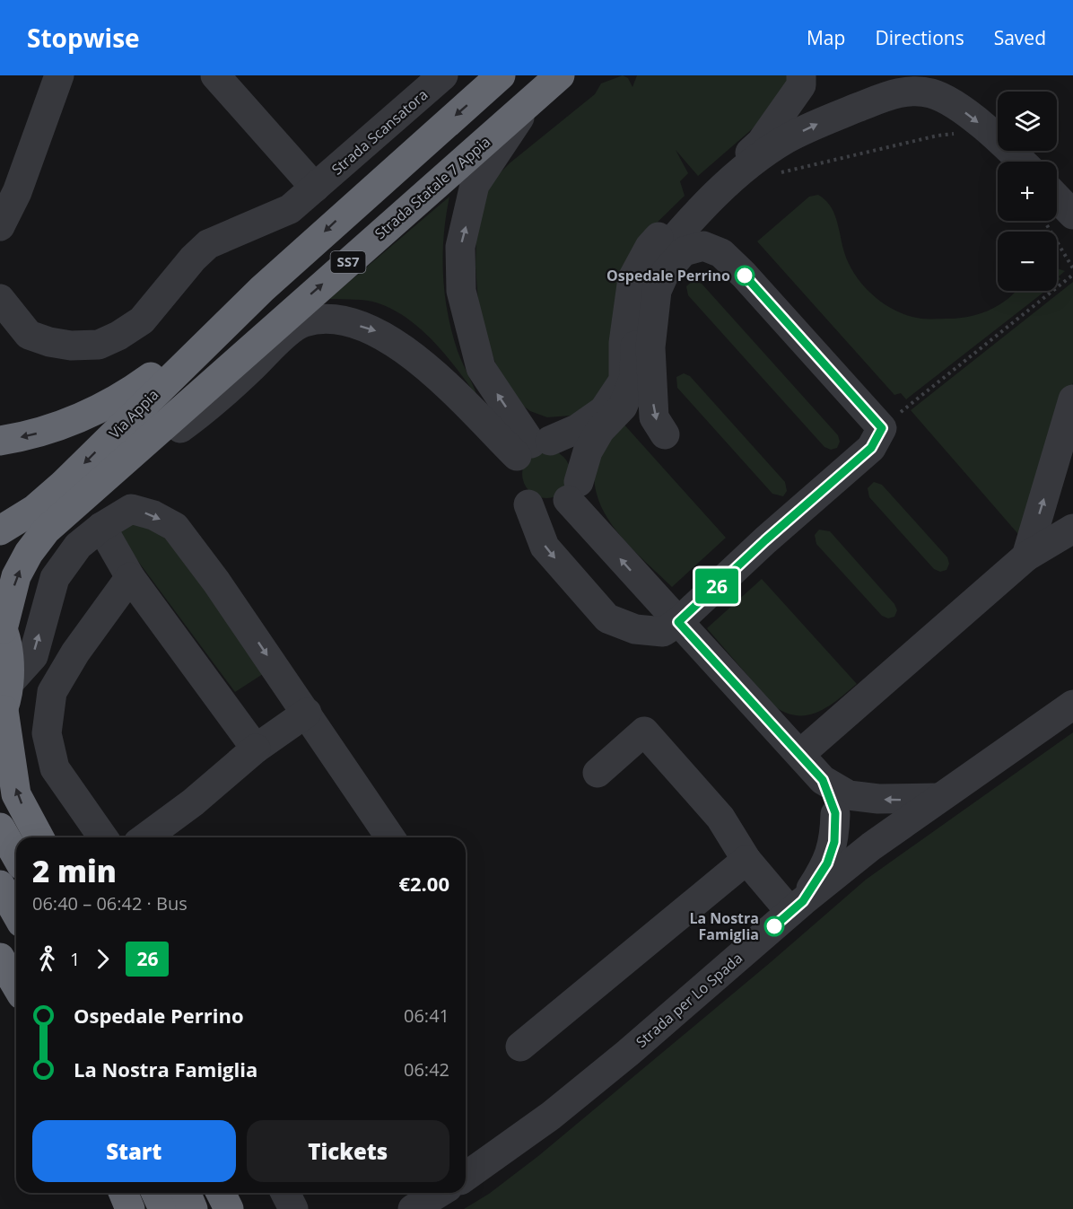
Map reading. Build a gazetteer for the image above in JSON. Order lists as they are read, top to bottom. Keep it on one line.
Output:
{"streets":{"highway":["Strada Statale 7 Appia","SS7","Via Appia"],"street":["Strada Scansatora","Strada per Lo Spada"]},"crossings":[["SS7","Via Appia"]],"places":["Ospedale Perrino","La Nostra Famiglia"],"lines":["bus line 26"],"page":{"header":"Stopwise","nav":["Map","Directions","Saved"],"on_map":"26","map_buttons":["+","−"],"heading":["2 min","06:40 – 06:42 · Bus","€2.00"],"legs":["1","26"],"list":[{"name":"Ospedale Perrino","value":"06:41"},{"name":"La Nostra Famiglia","value":"06:42"}],"buttons":["Start","Tickets"]}}
